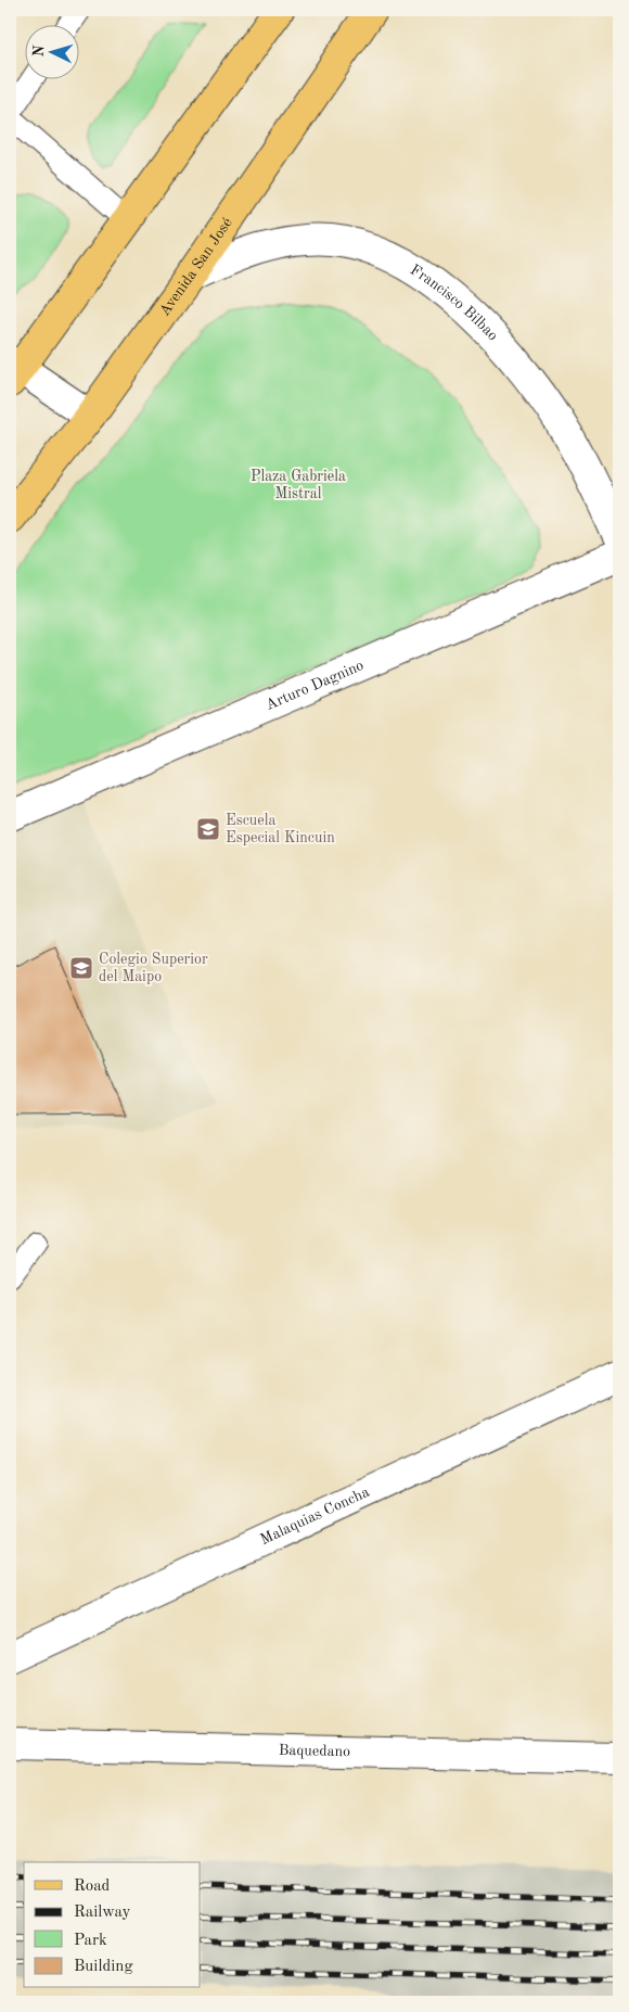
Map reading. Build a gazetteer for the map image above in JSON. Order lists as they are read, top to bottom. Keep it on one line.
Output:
{"streets":{"main road":["Avenida San José"],"street":["Francisco Bilbao","Arturo Dagnino","Malaquias Concha","Baquedano"]},"crossings":[["Avenida San José","Francisco Bilbao"]],"parks":["Plaza Gabriela Mistral"],"places":{"school or university":["Escuela Especial Kincuin","Colegio Superior del Maipo"]},"legend":["Road","Railway","Park","Building"],"north":"left"}
